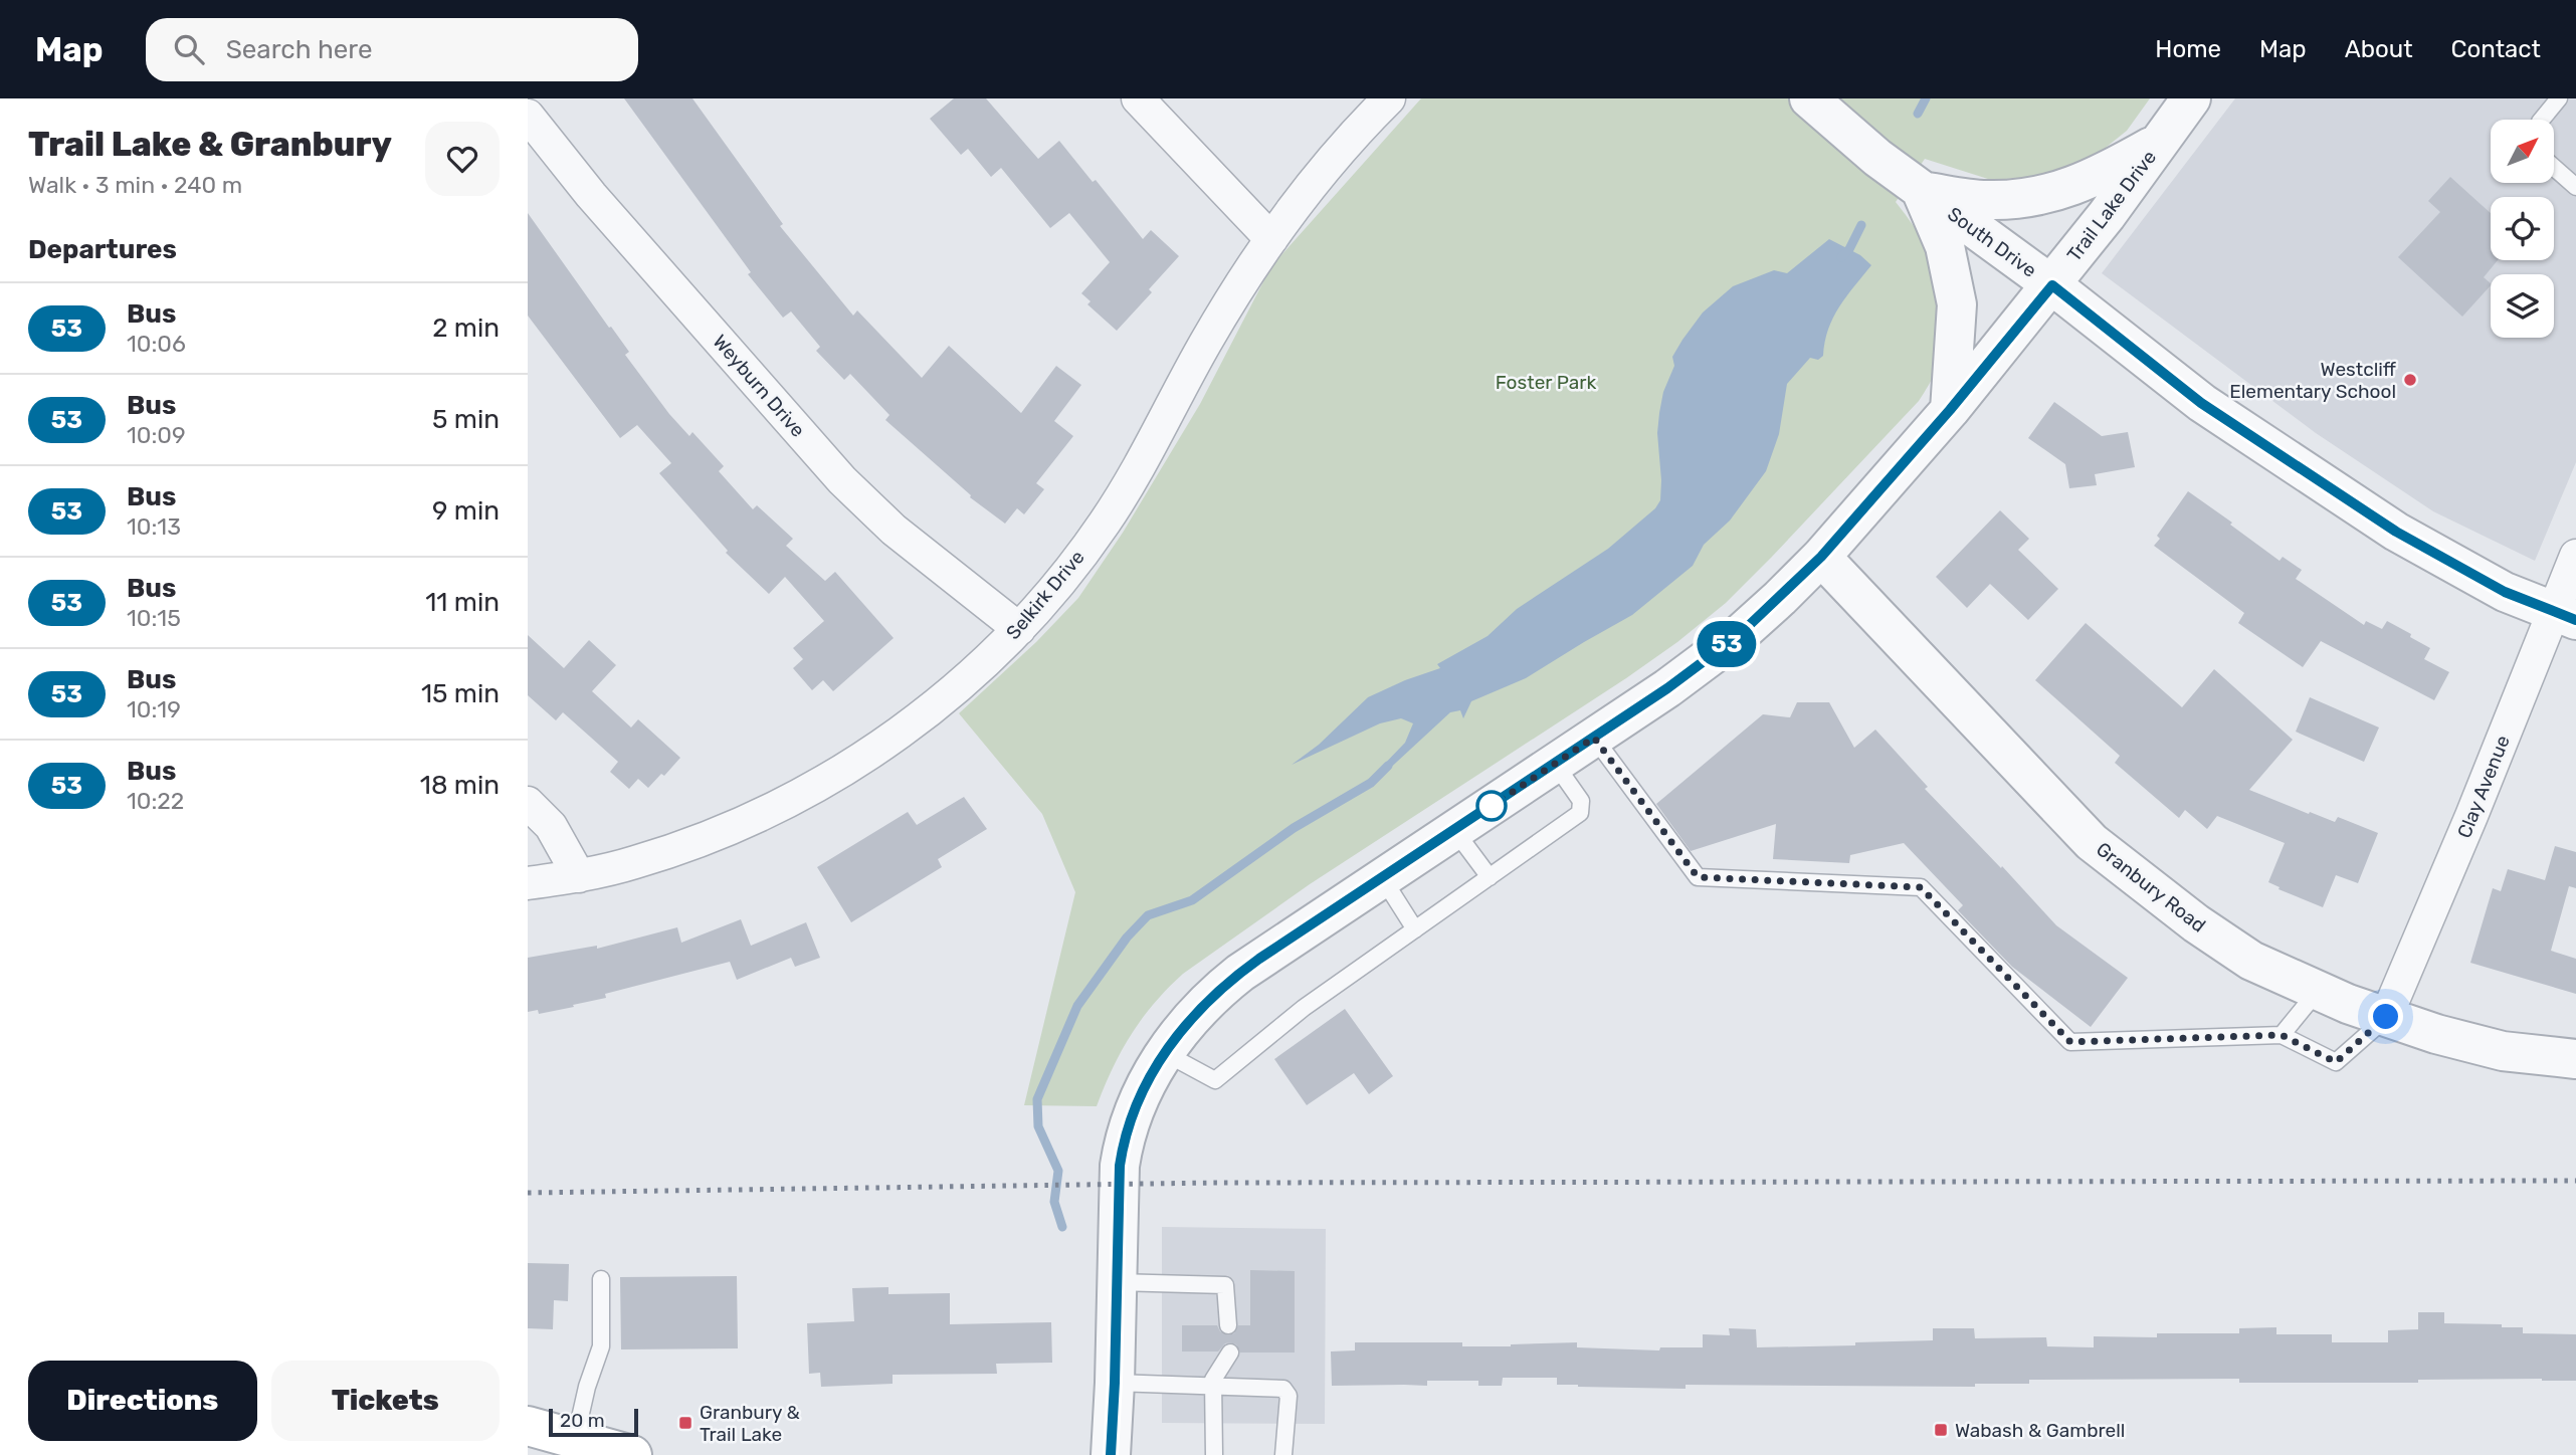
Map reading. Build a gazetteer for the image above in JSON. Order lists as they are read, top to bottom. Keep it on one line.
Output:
{"streets":{"street":["Trail Lake Drive","South Drive","Weyburn Drive","Selkirk Drive","Clay Avenue","Granbury Road"]},"crossings":[["Trail Lake Drive","South Drive"],["Trail Lake Drive","Granbury Road"],["South Drive","Clay Avenue"],["Weyburn Drive","Selkirk Drive"],["Clay Avenue","Granbury Road"]],"parks":["Foster Park"],"places":{"other":["Westcliff Elementary School"],"transit":["Granbury & Trail Lake","Wabash & Gambrell"]},"lines":["bus line 53"],"scale_bar":"20 m","north":"top right","page":{"header":"Map","search":"Search here","nav":["Home","Map","About","Contact"],"heading":[["Trail Lake & Granbury","Walk · 3 min · 240 m"],"Departures"],"on_map":"53","list":[{"mark":"53","name":"Bus","note":"10:06","value":"2 min"},{"mark":"53","name":"Bus","note":"10:09","value":"5 min"},{"mark":"53","name":"Bus","note":"10:13","value":"9 min"},{"mark":"53","name":"Bus","note":"10:15","value":"11 min"},{"mark":"53","name":"Bus","note":"10:19","value":"15 min"},{"mark":"53","name":"Bus","note":"10:22","value":"18 min"}],"buttons":["Directions","Tickets"],"scale":"20 m"}}
